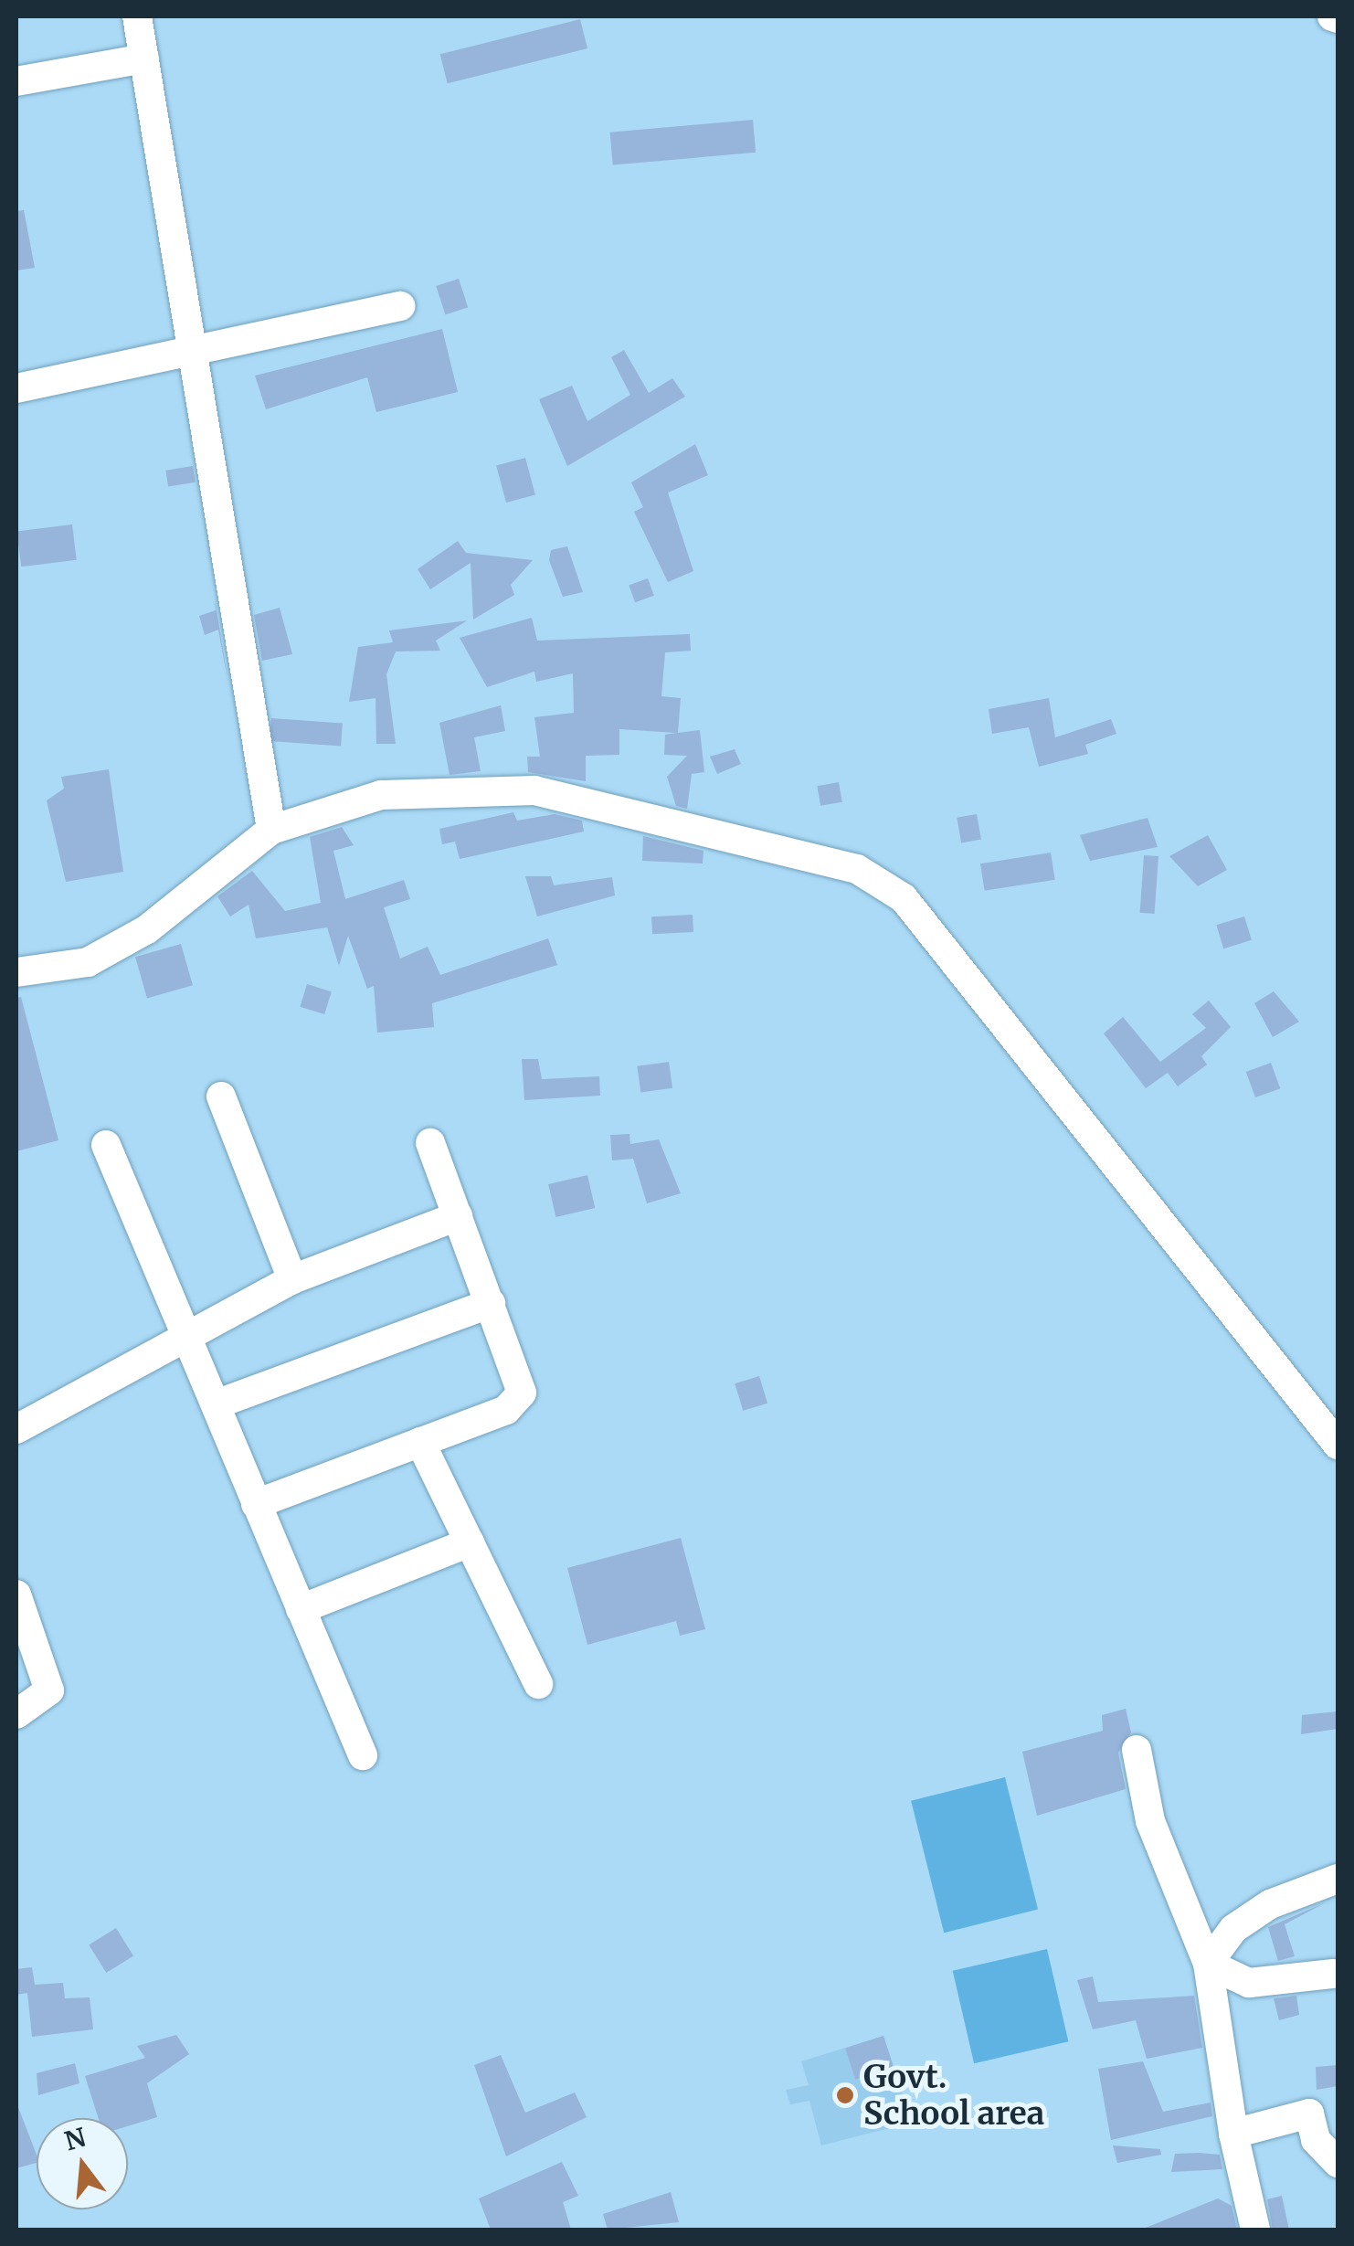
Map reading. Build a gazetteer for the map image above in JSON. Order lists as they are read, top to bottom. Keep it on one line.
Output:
{"places":["Govt. School area"],"north":"top"}
